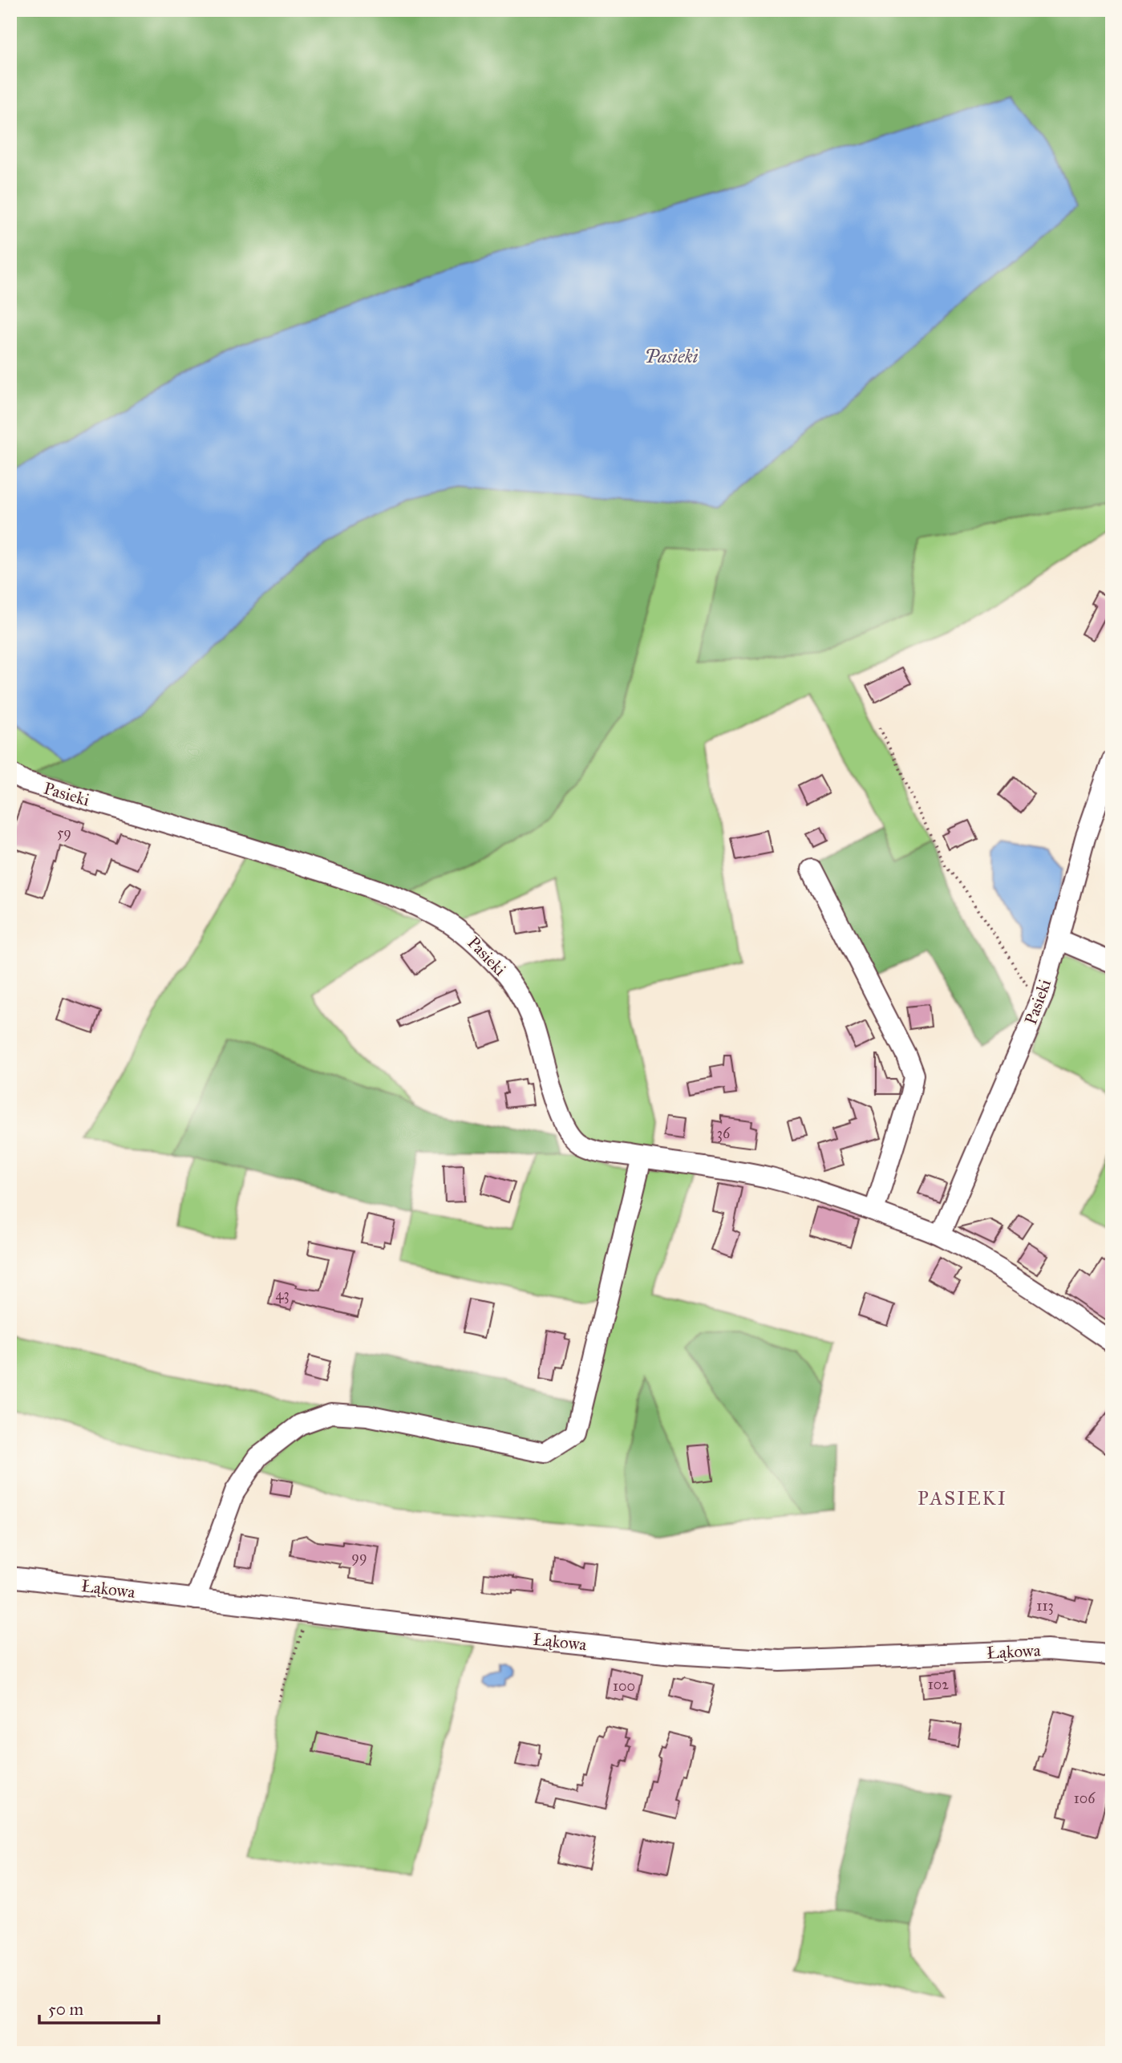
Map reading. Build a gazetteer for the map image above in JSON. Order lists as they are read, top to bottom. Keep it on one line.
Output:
{"streets":{"street":["Pasieki","Łąkowa"]},"districts":["PASIEKI"],"water":["Pasieki"],"house_numbers":["59","36","43","99","113","102","100","106"],"scale_bar":"50 m"}
